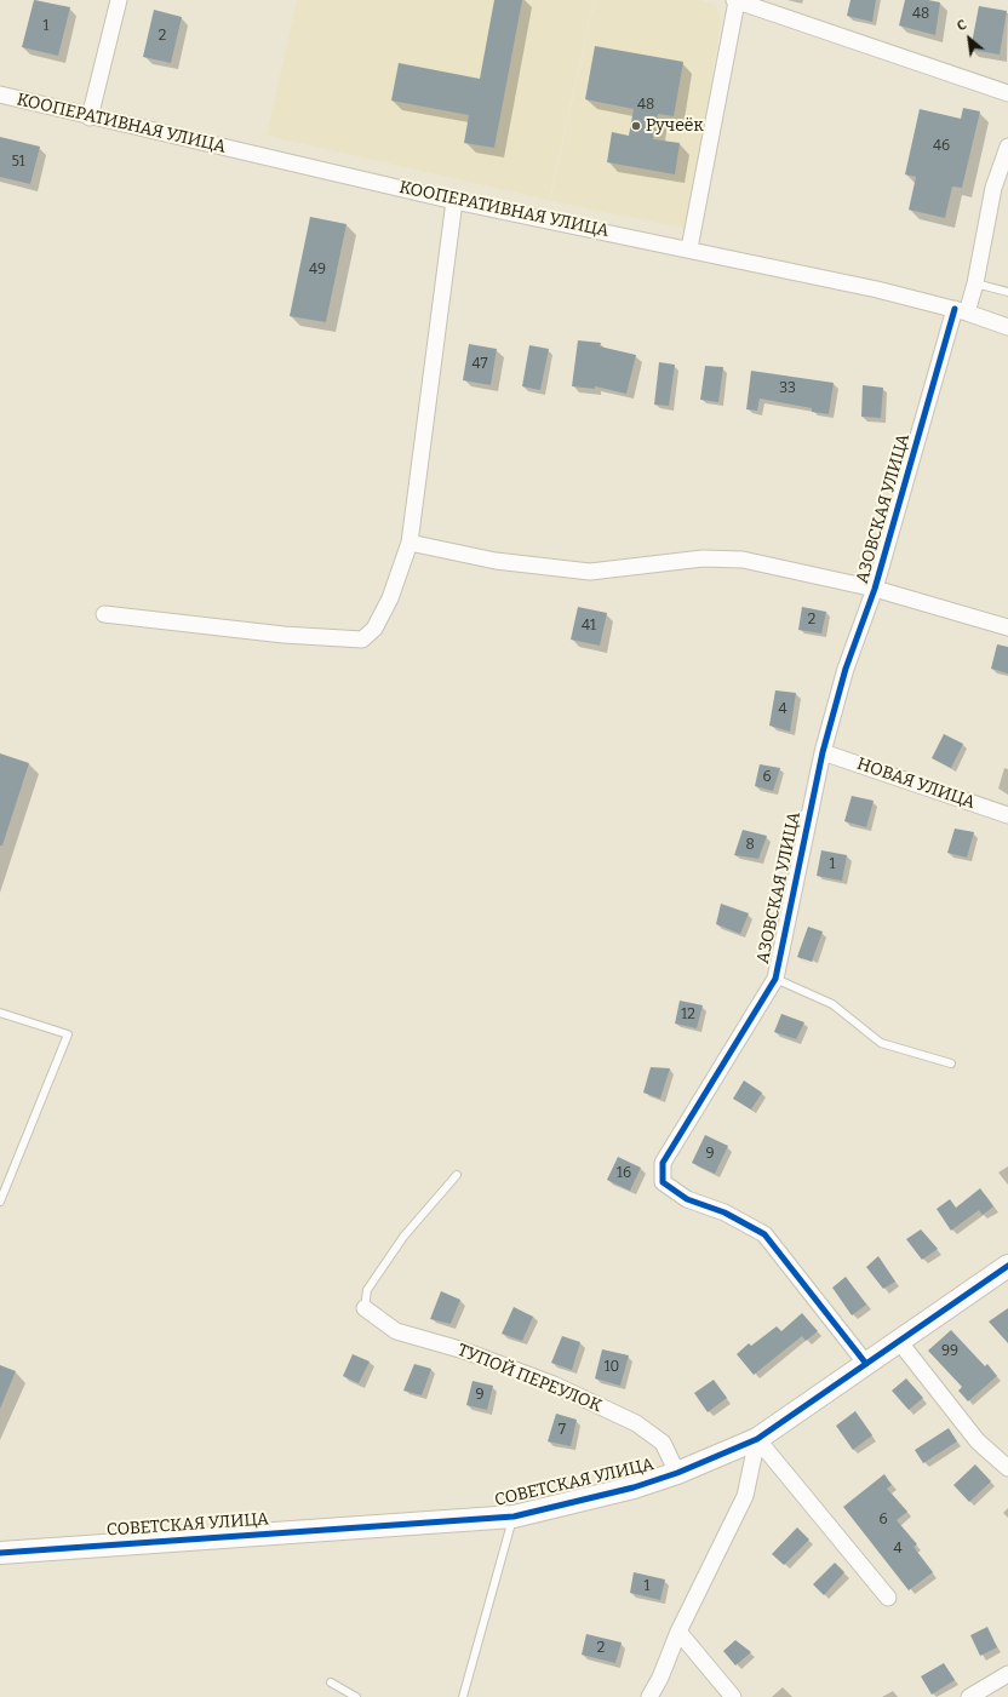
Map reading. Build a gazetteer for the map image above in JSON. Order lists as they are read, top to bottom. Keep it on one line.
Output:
{"streets":{"street":["КООПЕРАТИВНАЯ УЛИЦА","АЗОВСКАЯ УЛИЦА","НОВАЯ УЛИЦА","ТУПОЙ ПЕРЕУЛОК","СОВЕТСКАЯ УЛИЦА"]},"crossings":[["КООПЕРАТИВНАЯ УЛИЦА","АЗОВСКАЯ УЛИЦА"],["АЗОВСКАЯ УЛИЦА","НОВАЯ УЛИЦА"],["АЗОВСКАЯ УЛИЦА","СОВЕТСКАЯ УЛИЦА"],["ТУПОЙ ПЕРЕУЛОК","СОВЕТСКАЯ УЛИЦА"]],"places":["Ручеёк"],"house_numbers":["48","1","2","48","46","51","49","47","33","2","41","4","6","8","1","12","9","16","99","10","9","7","6","4","1","2"],"north":"top left"}
